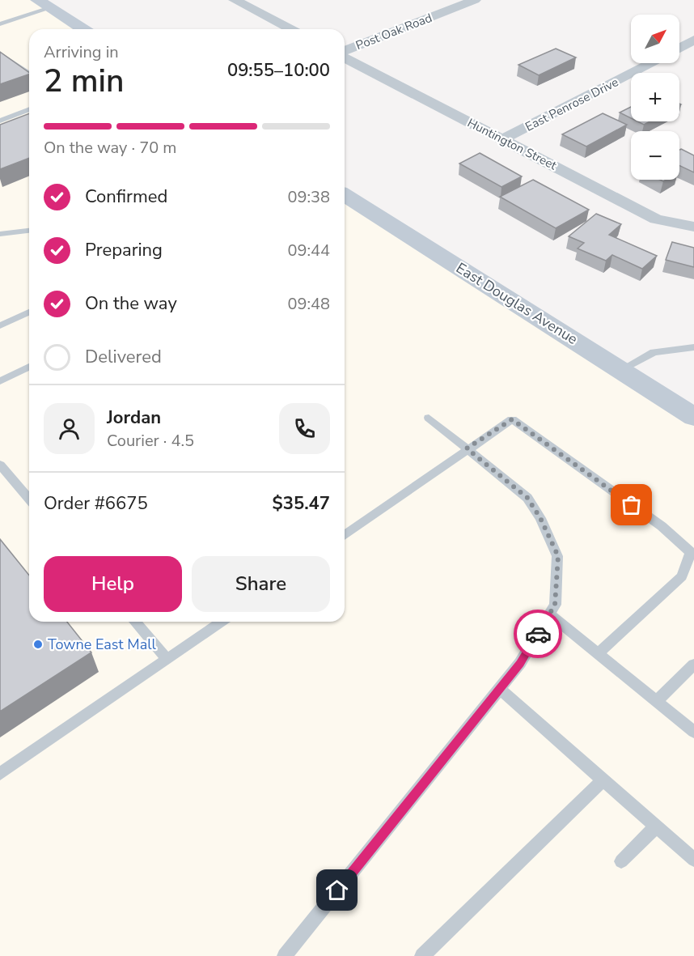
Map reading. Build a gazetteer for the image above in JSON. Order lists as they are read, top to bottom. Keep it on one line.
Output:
{"streets":{"street":["Post Oak Road","East Penrose Drive","Huntington Street","East Douglas Avenue"]},"crossings":[["East Penrose Drive","Huntington Street"]],"places":["Towne East Mall"],"north":"top right","page":{"map_buttons":["+","−"],"heading":["2 min","Arriving in","09:55–10:00"],"panel":["Jordan","Courier · 4.5","Order #6675","$35.47"],"bar":"On the way · 70 m","list":[["Confirmed","09:38"],["Preparing","09:44"],["On the way","09:48"],"Delivered"],"buttons":["Help","Share"]}}
